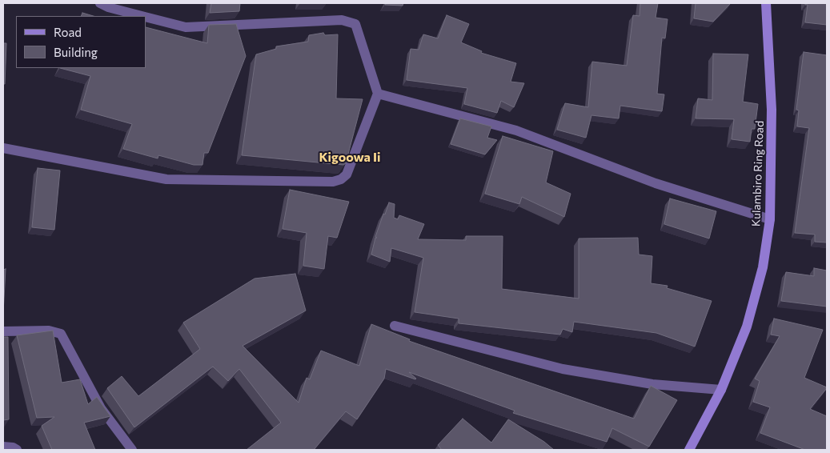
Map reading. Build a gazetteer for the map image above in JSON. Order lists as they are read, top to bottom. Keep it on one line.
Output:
{"streets":{"street":["Kulambiro Ring Road"]},"districts":["Kigoowa Ii"],"legend":["Road","Building"]}
